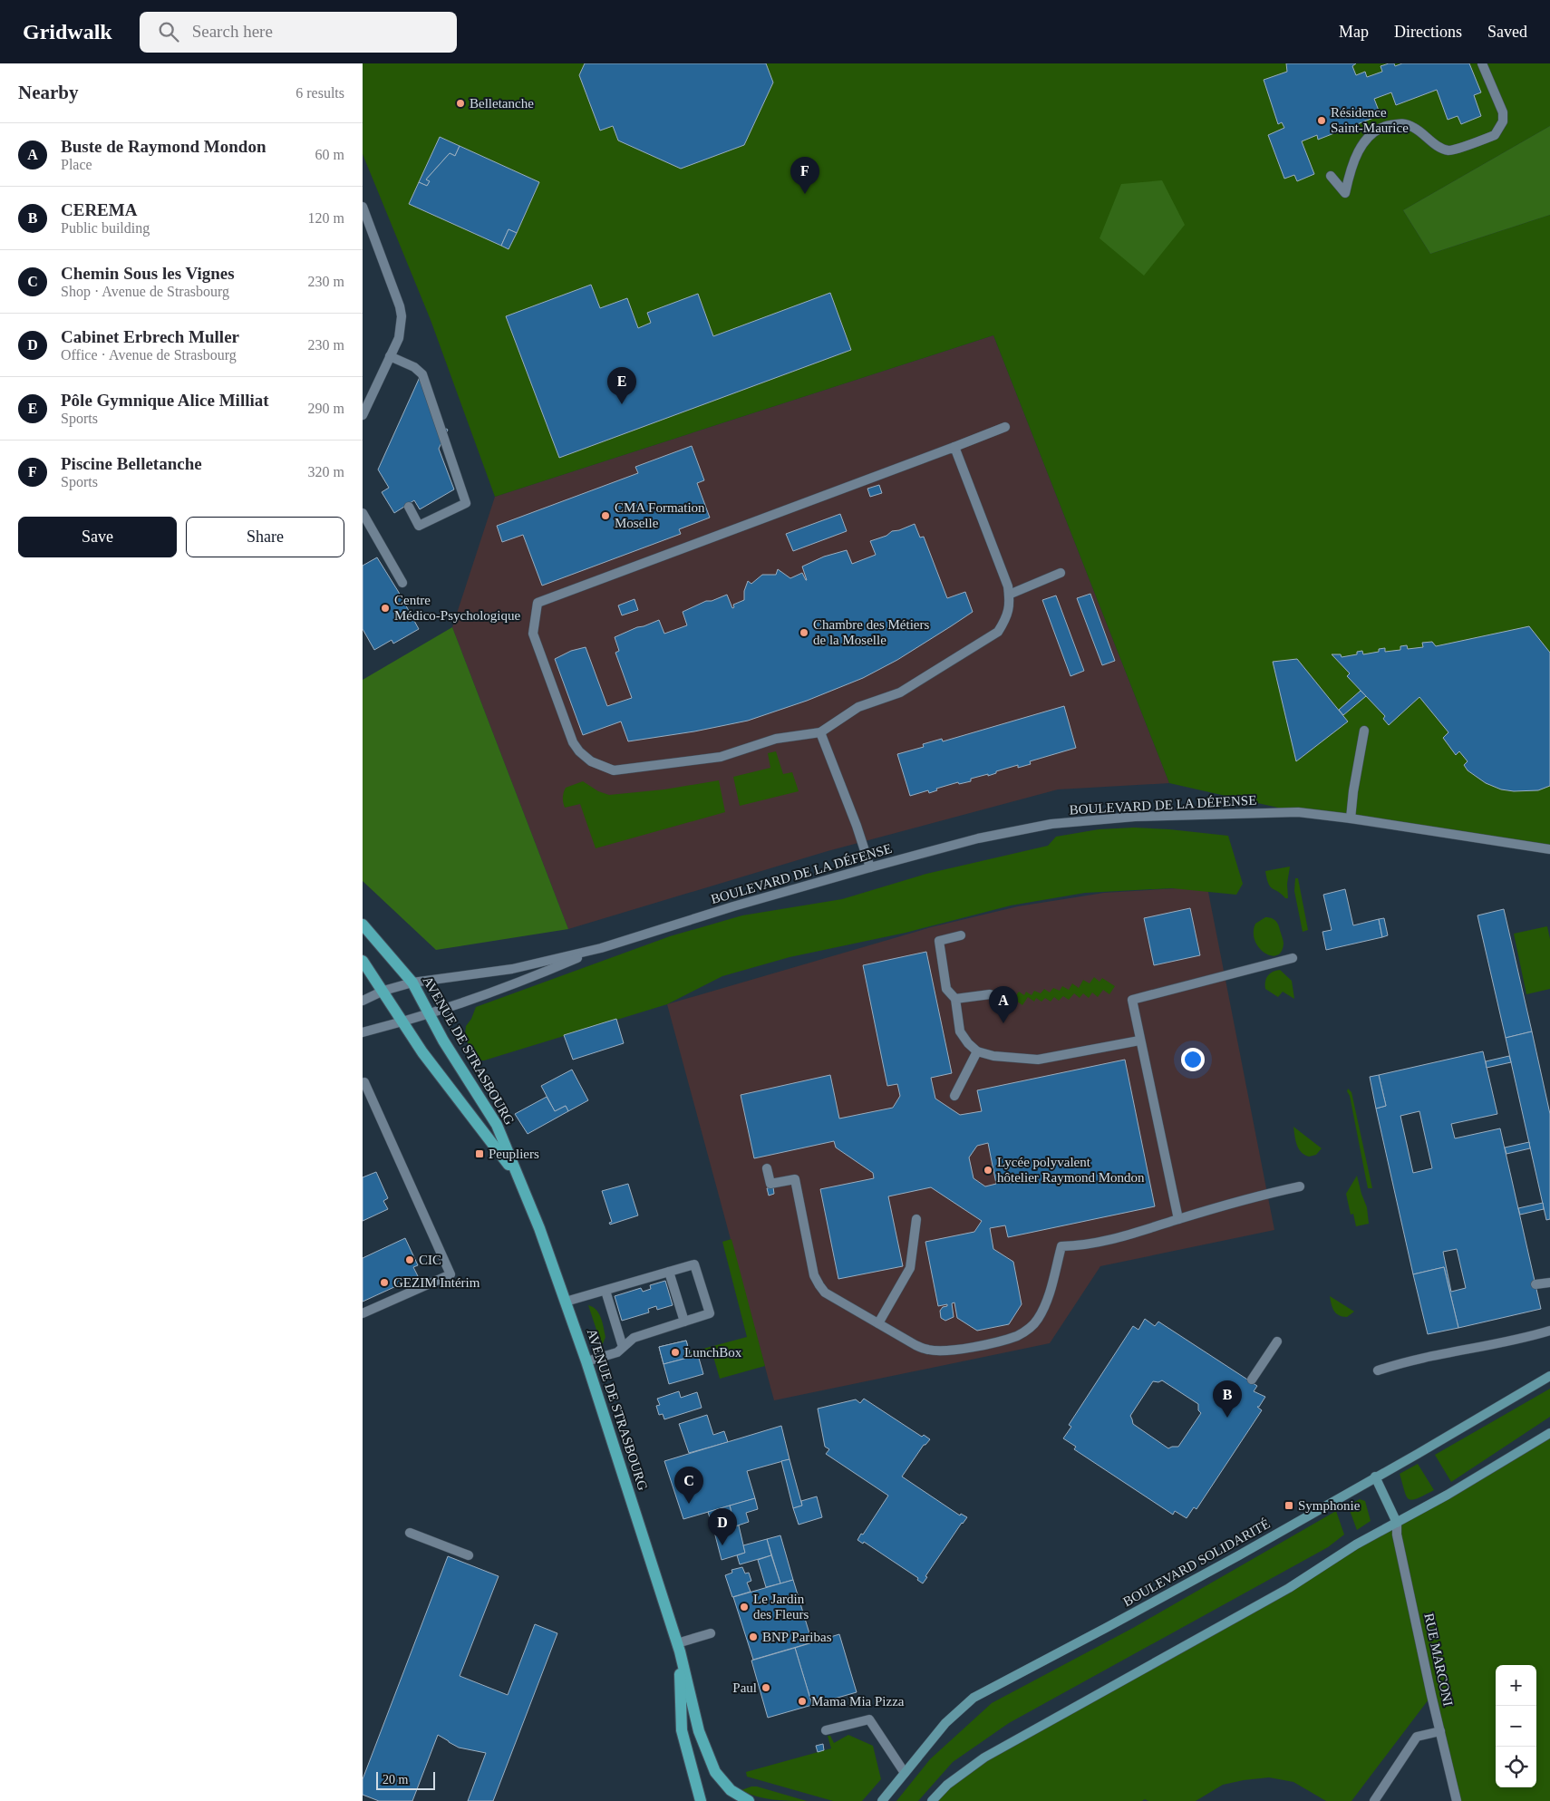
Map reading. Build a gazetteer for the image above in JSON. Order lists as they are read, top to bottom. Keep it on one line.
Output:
{"streets":{"main road":["AVENUE DE STRASBOURG","BOULEVARD SOLIDARITÉ"],"street":["BOULEVARD DE LA DÉFENSE","RUE MARCONI"]},"crossings":[["BOULEVARD DE LA DÉFENSE","AVENUE DE STRASBOURG"]],"places":{"other":["Belletanche","Résidence Saint-Maurice","CMA Formation Moselle","Centre Médico-Psychologique","Chambre des Métiers de la Moselle","Lycée polyvalent hôtelier Raymond Mondon","CIC","GEZIM Intérim","LunchBox","Le Jardin des Fleurs","BNP Paribas","Paul","Mama Mia Pizza"],"transit":["Peupliers","Symphonie"]},"scale_bar":"20 m","page":{"header":"Gridwalk","search":"Search here","nav":["Map","Directions","Saved"],"heading":["Nearby","6 results"],"list":[{"mark":"A","name":"Buste de Raymond Mondon","note":"Place","value":"60 m"},{"mark":"B","name":"CEREMA","note":"Public building","value":"120 m"},{"mark":"C","name":"Chemin Sous les Vignes","note":"Shop · Avenue de Strasbourg","value":"230 m"},{"mark":"D","name":"Cabinet Erbrech Muller","note":"Office · Avenue de Strasbourg","value":"230 m"},{"mark":"E","name":"Pôle Gymnique Alice Milliat","note":"Sports","value":"290 m"},{"mark":"F","name":"Piscine Belletanche","note":"Sports","value":"320 m"}],"pins":["F","E","A","B","C","D"],"buttons":["Save","Share"],"map_buttons":["+","−"],"scale":"20 m"}}
